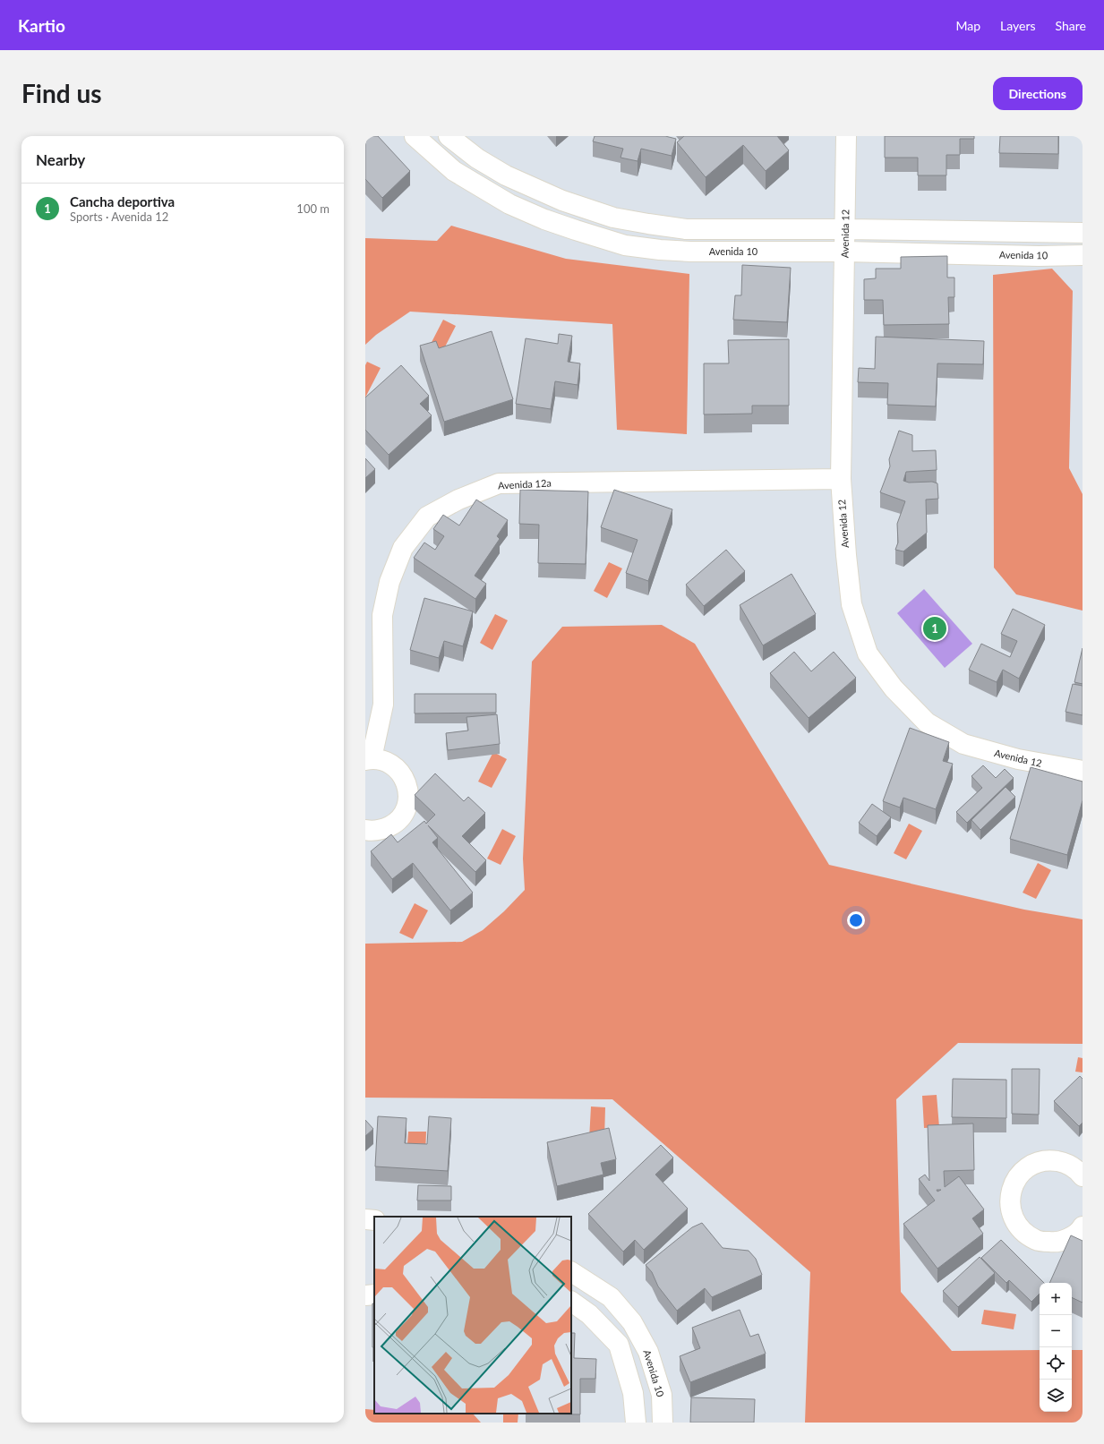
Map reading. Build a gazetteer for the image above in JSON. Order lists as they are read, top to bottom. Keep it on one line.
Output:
{"streets":{"street":["Avenida 12","Avenida 10","Avenida 12a"]},"crossings":[["Avenida 12","Avenida 10"],["Avenida 12","Avenida 12a"]],"page":{"header":"Kartio","nav":["Map","Layers","Share"],"buttons":"Directions","title":"Find us","heading":"Nearby","list":[{"mark":"1","name":"Cancha deportiva","note":"Sports · Avenida 12","value":"100 m"}],"pins":"1","map_buttons":["+","−"]}}
